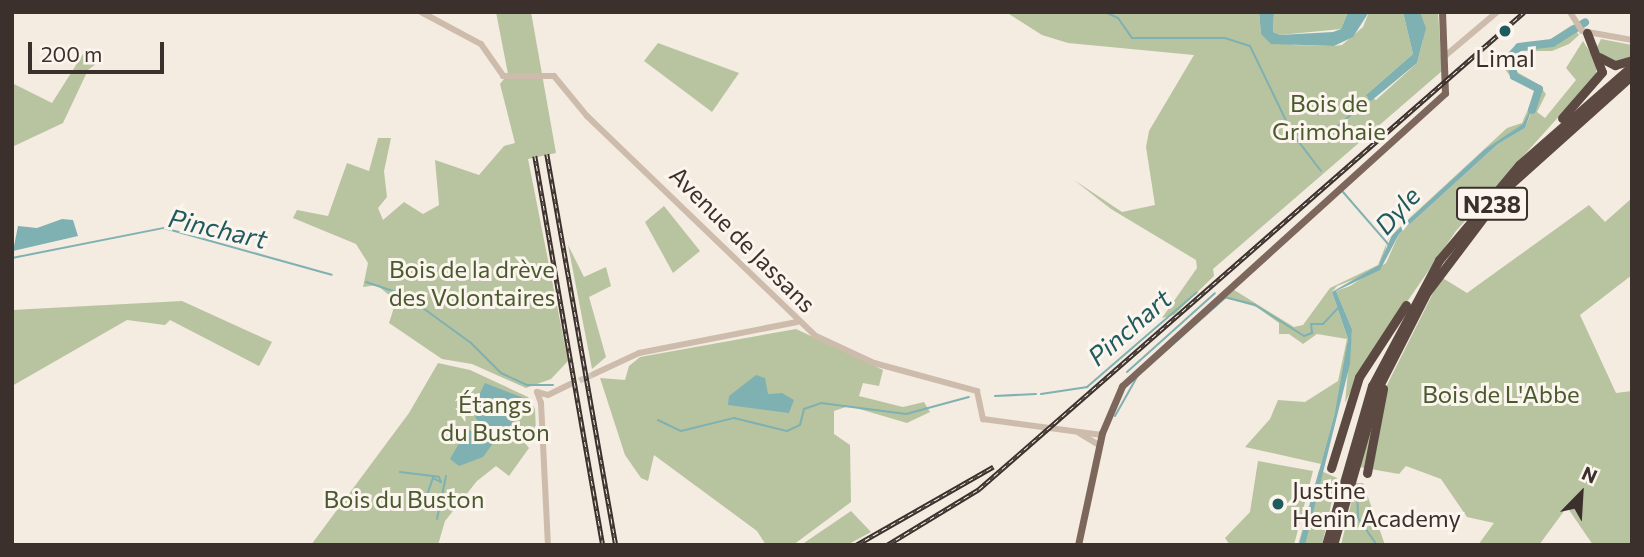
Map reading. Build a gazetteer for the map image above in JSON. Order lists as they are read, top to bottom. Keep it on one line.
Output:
{"streets":{"highway":["N238"],"street":["Avenue de Jassans"]},"water":["Dyle","Pinchart"],"parks":["Bois de Grimohaie","Bois de la drève des Volontaires","Bois de L'Abbe","Étangs du Buston","Bois du Buston"],"places":["Limal","Justine Henin Academy"],"scale_bar":"200 m","north":"top right"}
